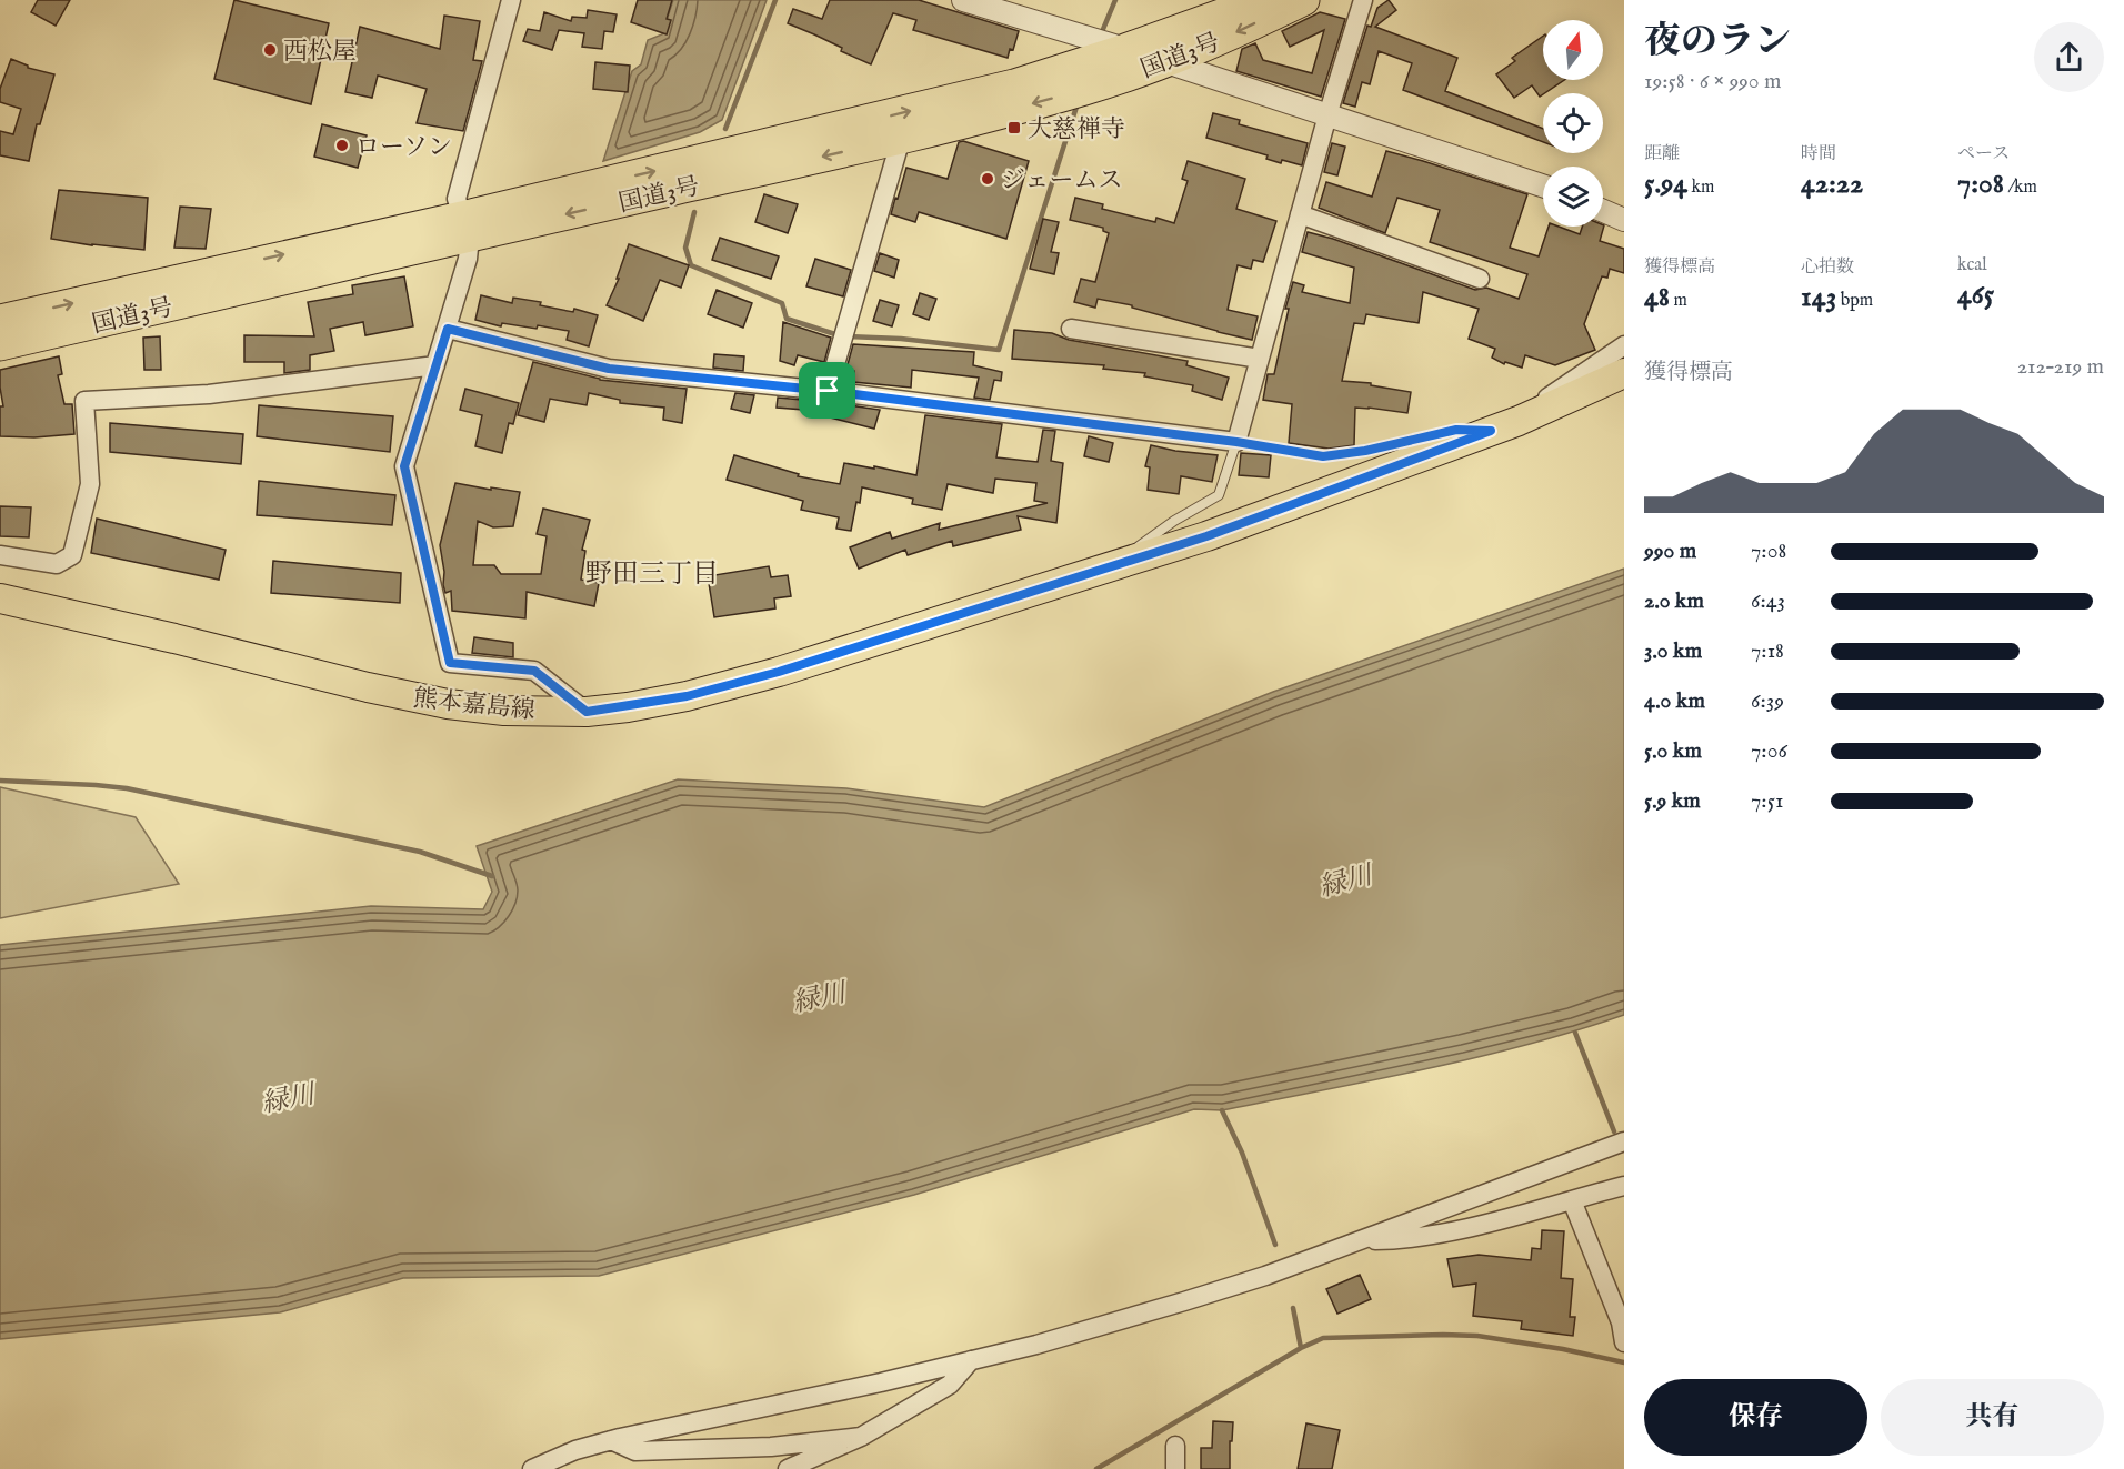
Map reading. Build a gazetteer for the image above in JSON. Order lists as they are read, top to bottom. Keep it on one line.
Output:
{"streets":{"highway":["国道3号"],"main road":["熊本嘉島線"]},"districts":["野田三丁目"],"water":["緑川"],"places":{"other":["西松屋","ローソン","ジェームス"],"transit":["大慈禅寺"]},"north":"top","page":{"heading":["夜のラン","19:58 · 6 × 990 m"],"stats":[["距離","5.94 km"],["時間","42:22"],["ペース","7:08 /km"],["獲得標高","48 m"],["心拍数","143 bpm"],["kcal","465"]],"chart":["獲得標高","212–219 m"],"list":[{"name":"990 m","note":"7:08"},{"name":"2.0 km","note":"6:43"},{"name":"3.0 km","note":"7:18"},{"name":"4.0 km","note":"6:39"},{"name":"5.0 km","note":"7:06"},{"name":"5.9 km","note":"7:51"}],"buttons":["保存","共有"]}}
